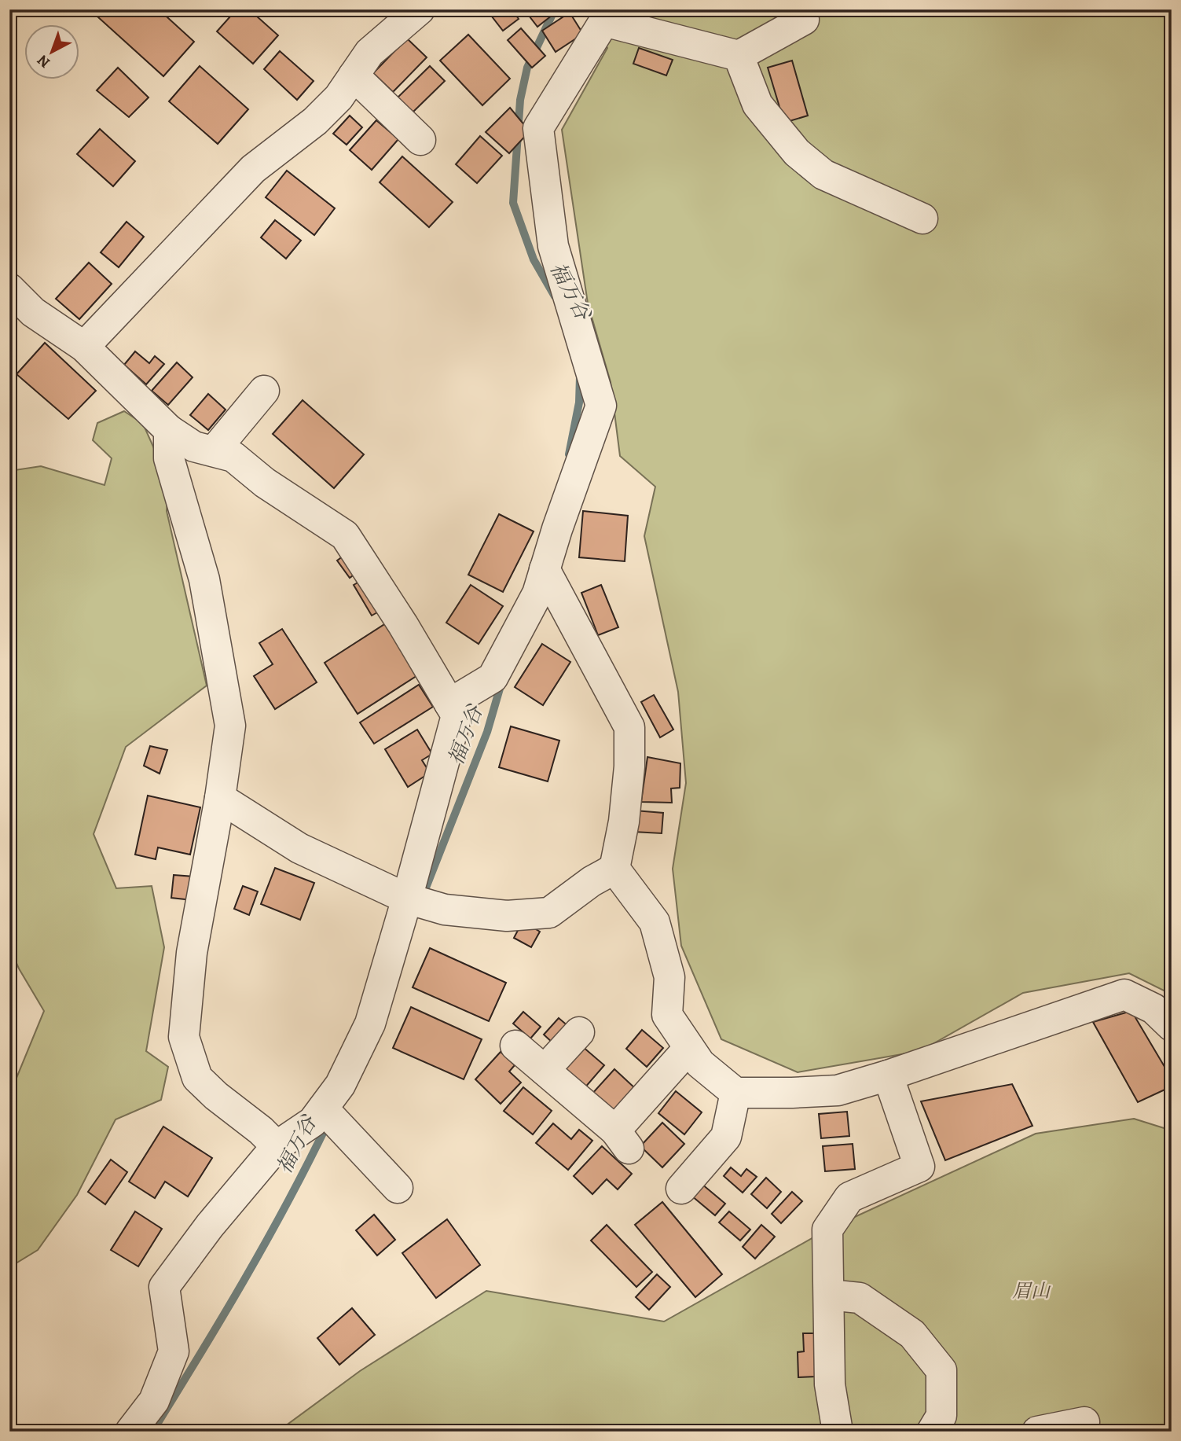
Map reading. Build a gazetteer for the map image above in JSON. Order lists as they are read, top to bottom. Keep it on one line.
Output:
{"water":["福万谷"],"parks":["眉山"],"north":"bottom left"}
